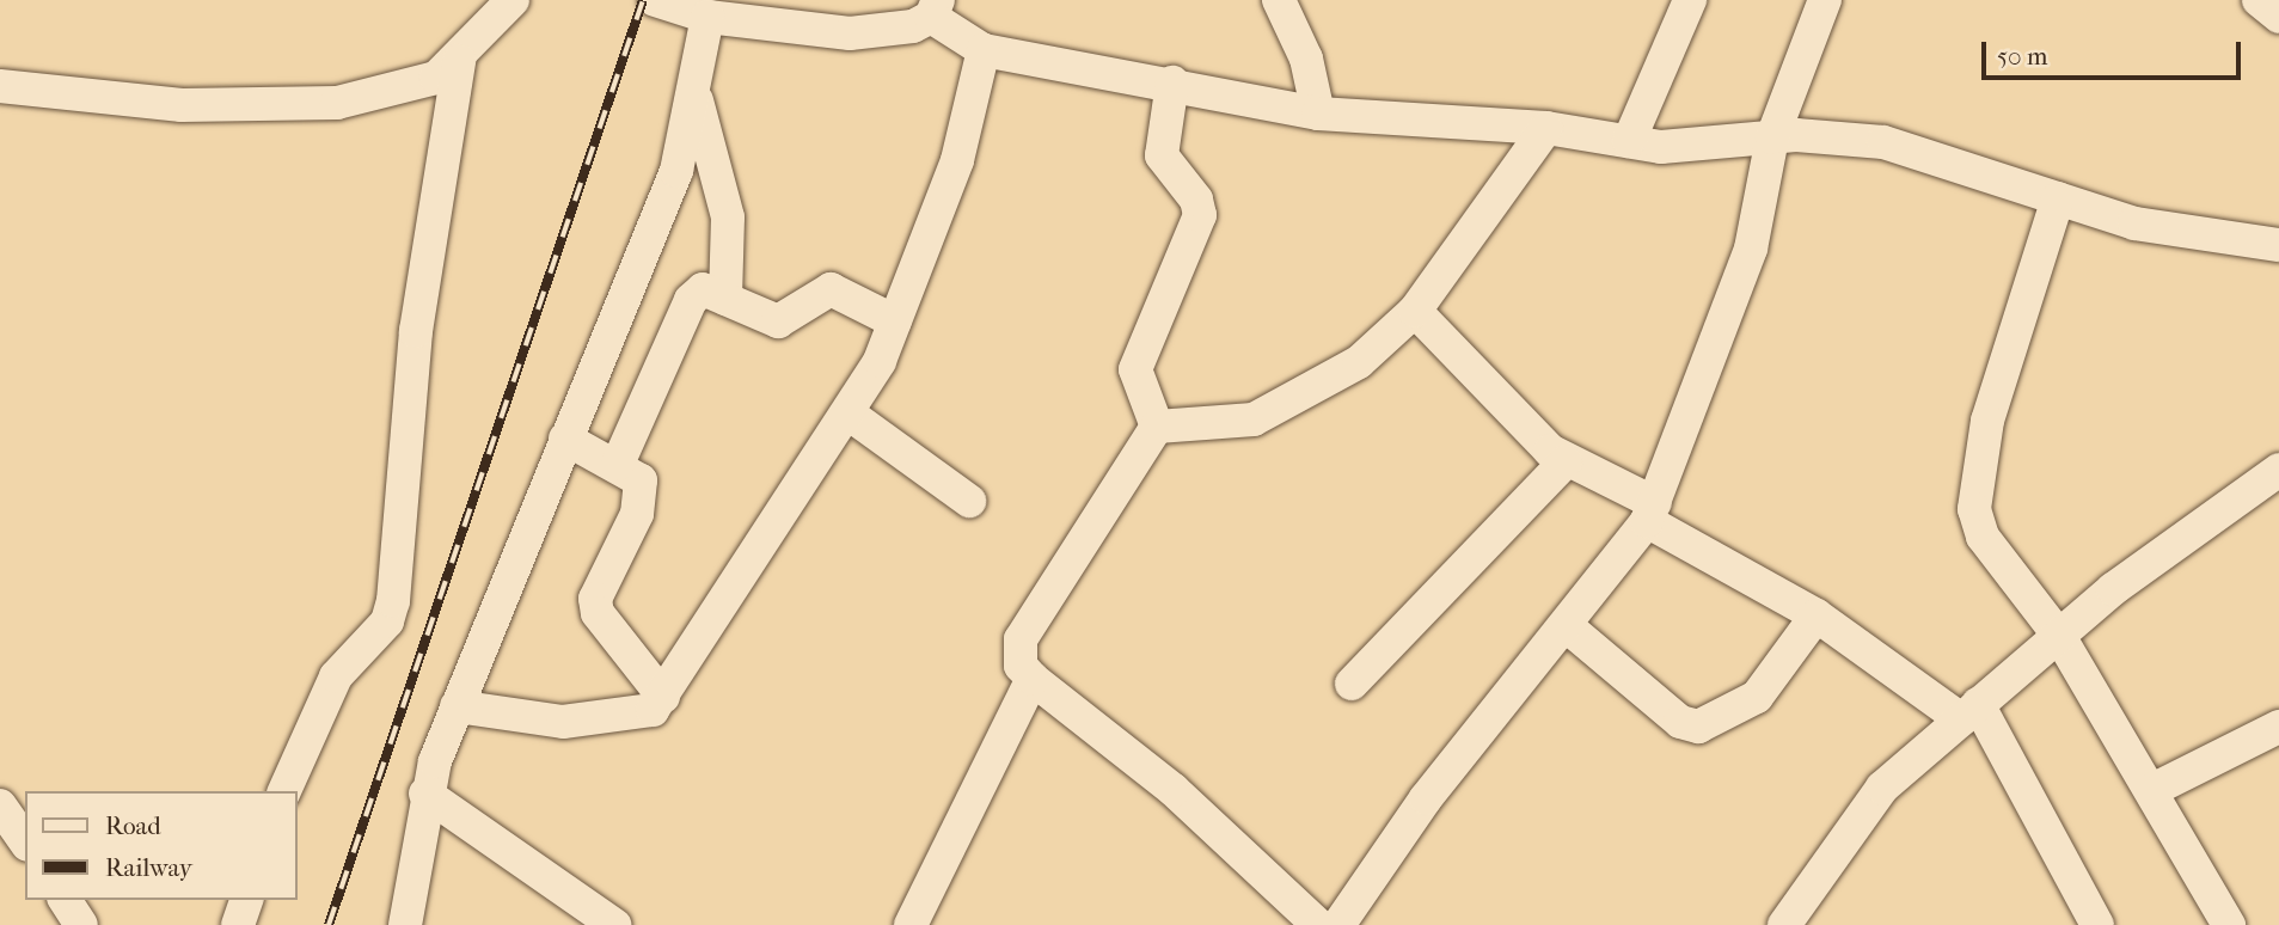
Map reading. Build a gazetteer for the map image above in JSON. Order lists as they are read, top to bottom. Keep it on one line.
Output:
{"legend":["Road","Railway"],"scale_bar":"50 m"}
